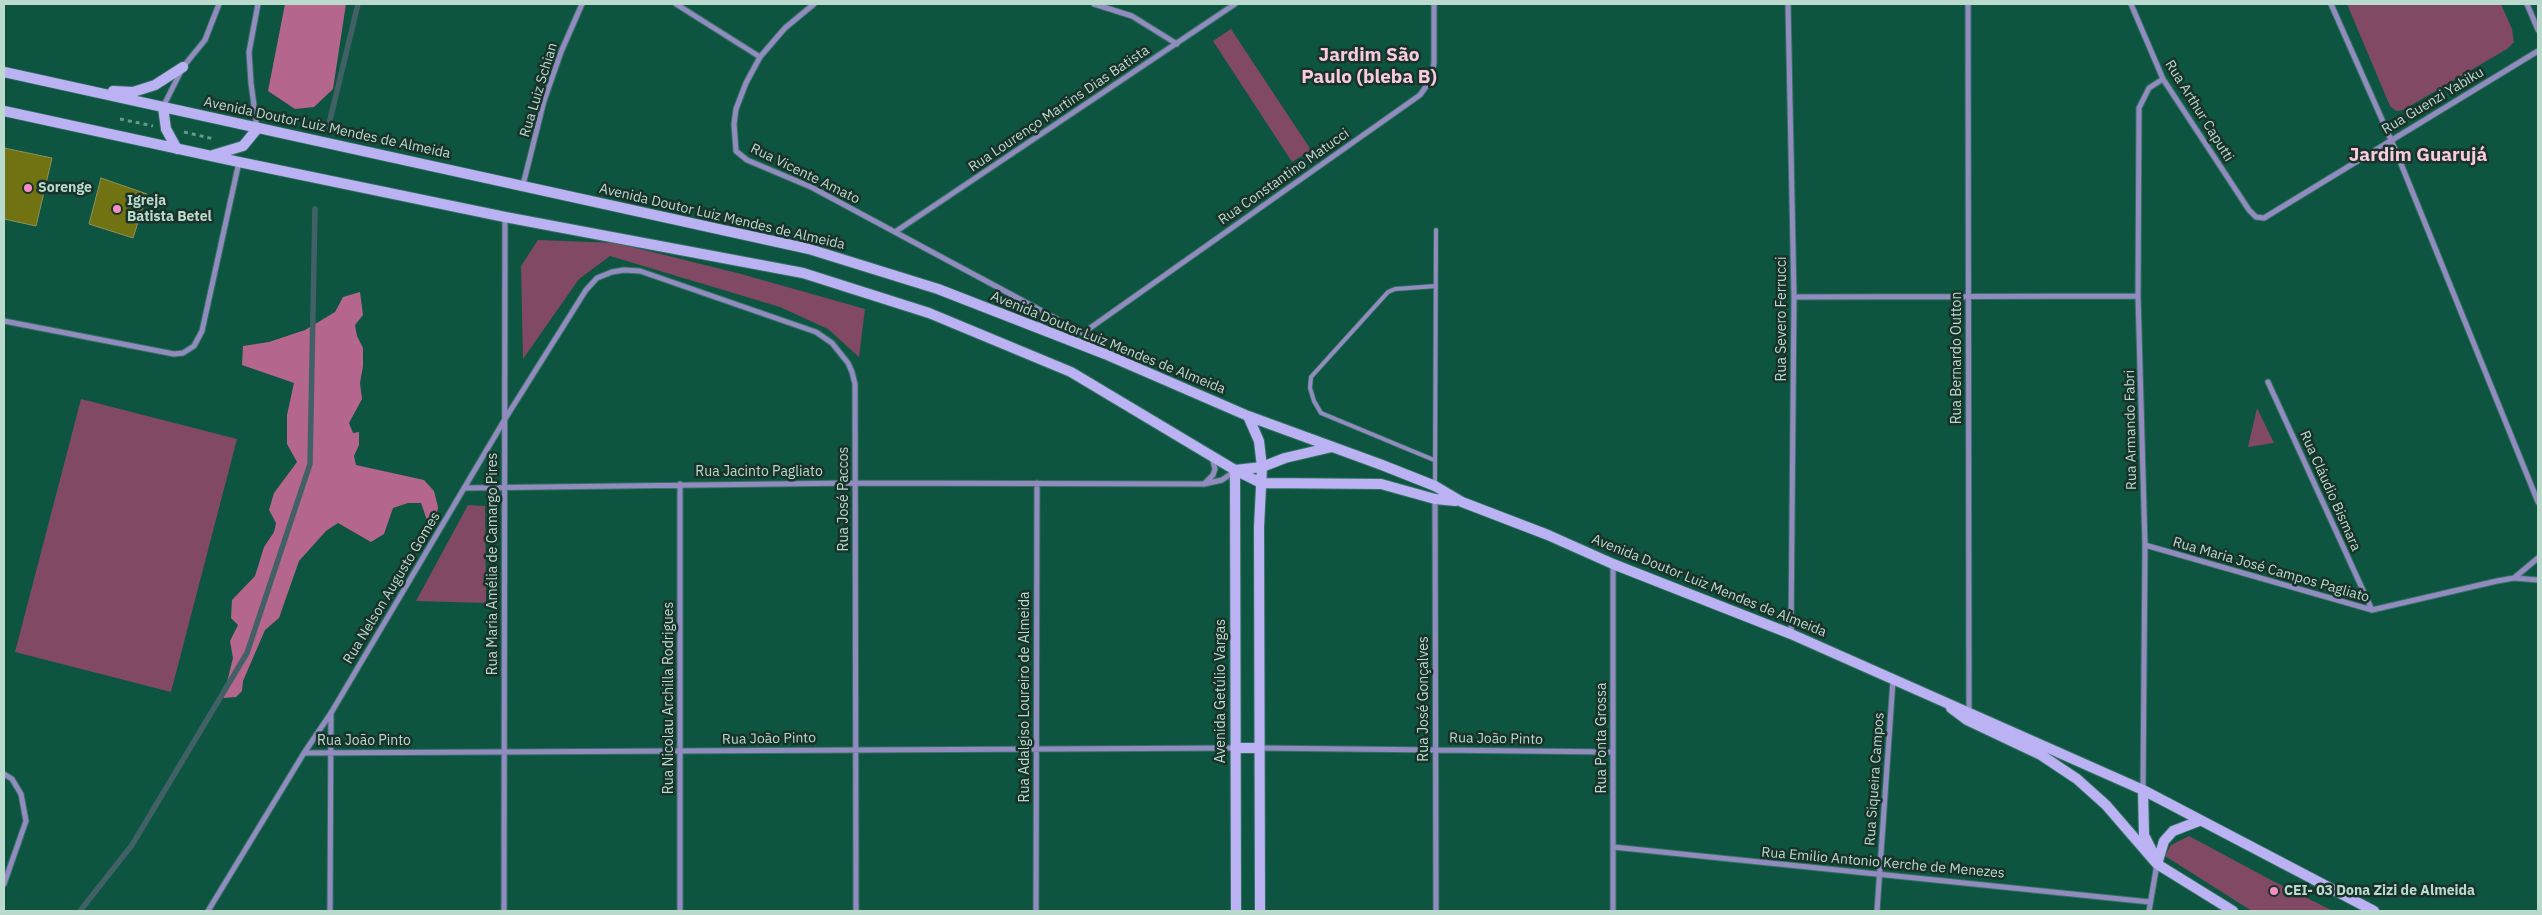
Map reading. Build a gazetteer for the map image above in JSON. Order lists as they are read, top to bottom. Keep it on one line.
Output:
{"streets":{"main road":["Avenida Doutor Luiz Mendes de Almeida","Avenida Getúlio Vargas"],"street":["Rua Luiz Schian","Rua Guenzi Yabiku","Rua Lourenço Martins Dias Batista","Rua Arthur Caputti","Rua Vicente Amato","Rua Constantino Matucci","Rua Severo Ferrucci","Rua Bernardo Outton","Rua Armando Fabri","Rua Jacinto Pagliato","Rua Cláudio Bismara","Rua José Paccos","Rua Maria Amélia de Camargo Pires","Rua Maria José Campos Pagliato","Rua Nelson Augusto Gomes","Rua Adalgiso Loureiro de Almeida","Rua Nicolau Archilla Rodrigues","Rua José Gonçalves","Rua Ponta Grossa","Rua João Pinto","Rua Siqueira Campos","Rua Emilio Antonio Kerche de Menezes"]},"crossings":[["Rua Luiz Schian","Avenida Doutor Luiz Mendes de Almeida"],["Rua Guenzi Yabiku","Rua Arthur Caputti"],["Rua Lourenço Martins Dias Batista","Rua Vicente Amato"],["Rua Arthur Caputti","Rua Armando Fabri"],["Avenida Doutor Luiz Mendes de Almeida","Rua Vicente Amato"],["Avenida Doutor Luiz Mendes de Almeida","Rua Severo Ferrucci"],["Avenida Doutor Luiz Mendes de Almeida","Rua Bernardo Outton"],["Avenida Doutor Luiz Mendes de Almeida","Rua Armando Fabri"],["Avenida Doutor Luiz Mendes de Almeida","Rua Jacinto Pagliato"],["Avenida Doutor Luiz Mendes de Almeida","Rua Maria Amélia de Camargo Pires"],["Avenida Doutor Luiz Mendes de Almeida","Avenida Getúlio Vargas"],["Avenida Doutor Luiz Mendes de Almeida","Rua José Gonçalves"],["Avenida Doutor Luiz Mendes de Almeida","Rua Ponta Grossa"],["Avenida Doutor Luiz Mendes de Almeida","Rua Siqueira Campos"],["Rua Vicente Amato","Rua Constantino Matucci"],["Rua Armando Fabri","Rua Maria José Campos Pagliato"],["Rua Jacinto Pagliato","Rua José Paccos"],["Rua Jacinto Pagliato","Rua Maria Amélia de Camargo Pires"],["Rua Jacinto Pagliato","Rua Nelson Augusto Gomes"],["Rua Jacinto Pagliato","Avenida Getúlio Vargas"],["Rua Jacinto Pagliato","Rua Adalgiso Loureiro de Almeida"],["Rua Jacinto Pagliato","Rua Nicolau Archilla Rodrigues"],["Rua Cláudio Bismara","Rua Maria José Campos Pagliato"],["Rua José Paccos","Rua Nelson Augusto Gomes"],["Rua José Paccos","Rua João Pinto"],["Rua Maria Amélia de Camargo Pires","Rua Nelson Augusto Gomes"],["Rua Maria Amélia de Camargo Pires","Rua João Pinto"],["Rua Nelson Augusto Gomes","Rua João Pinto"],["Avenida Getúlio Vargas","Rua João Pinto"],["Rua Adalgiso Loureiro de Almeida","Rua João Pinto"],["Rua Nicolau Archilla Rodrigues","Rua João Pinto"],["Rua José Gonçalves","Rua João Pinto"],["Rua Ponta Grossa","Rua João Pinto"],["Rua Ponta Grossa","Rua Emilio Antonio Kerche de Menezes"],["Rua Siqueira Campos","Rua Emilio Antonio Kerche de Menezes"]],"districts":["Jardim São Paulo (bleba B)","Jardim Guarujá"],"places":["Sorenge","Igreja Batista Betel","CEI- 03 Dona Zizi de Almeida"]}
